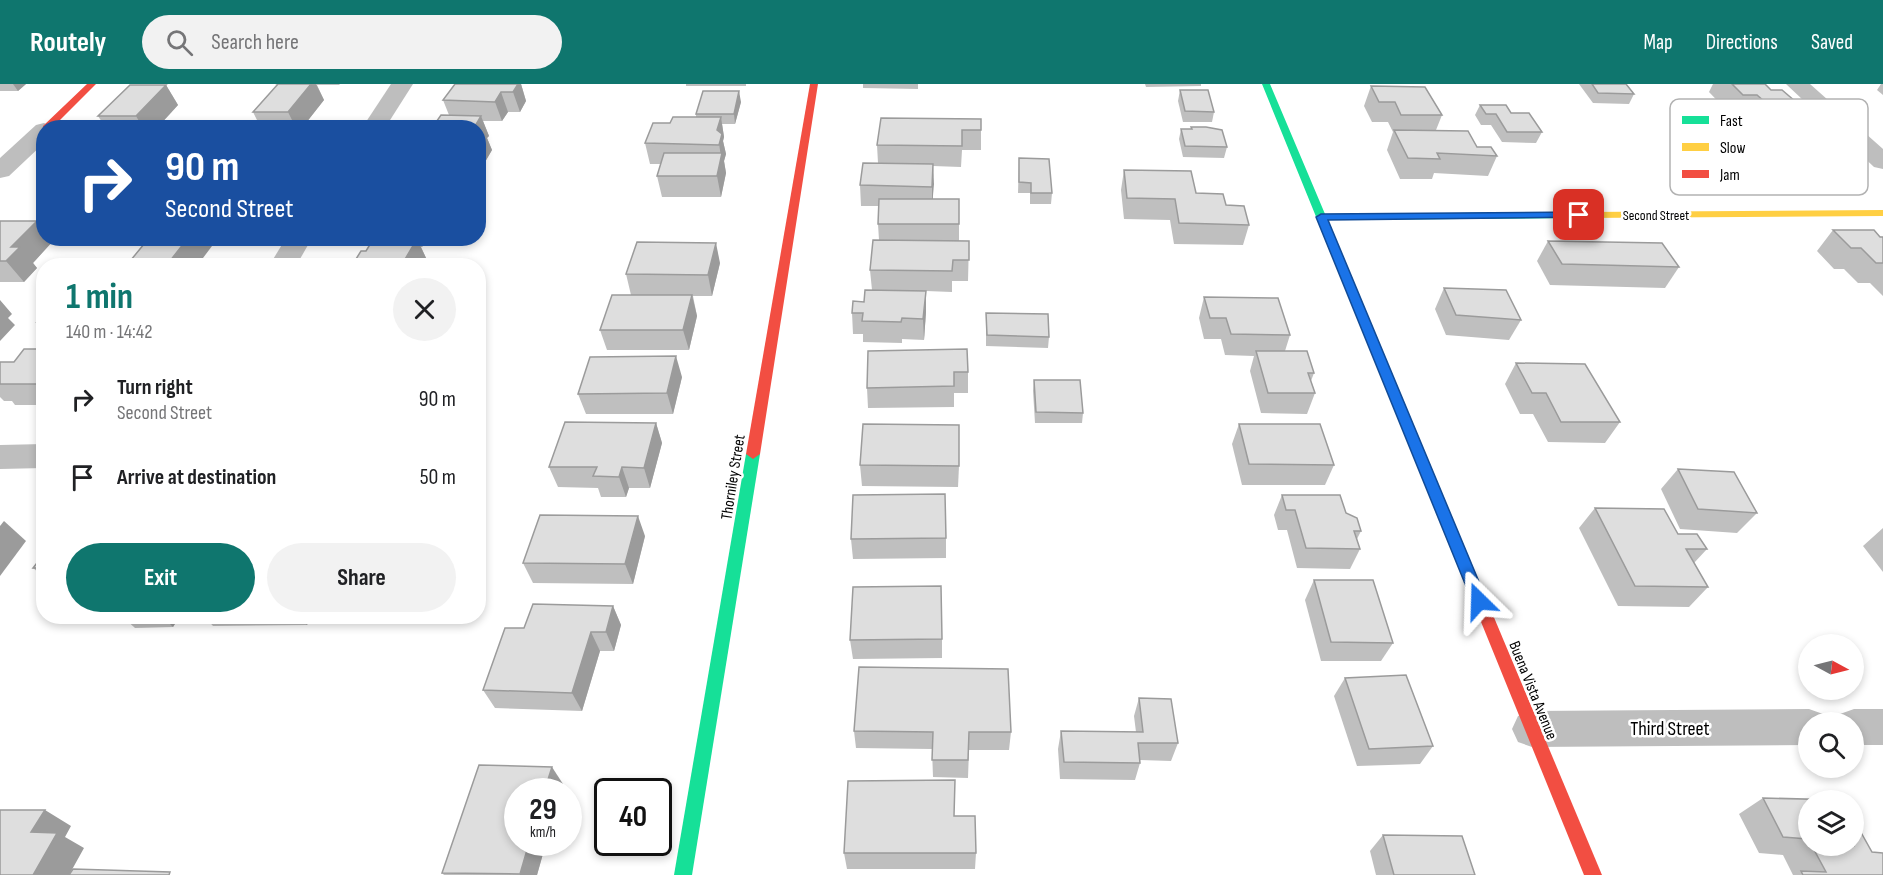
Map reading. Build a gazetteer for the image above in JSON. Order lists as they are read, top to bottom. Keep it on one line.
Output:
{"streets":{"street":["Second Street","Thorniley Street","Buena Vista Avenue","Third Street"]},"crossings":[["Second Street","Buena Vista Avenue"],["Buena Vista Avenue","Third Street"]],"legend":["Fast","Slow","Jam"],"north":"right","page":{"header":"Routely","search":"Search here","nav":["Map","Directions","Saved"],"turn":["90 m","Second Street"],"heading":["1 min","140 m · 14:42"],"list":[{"name":"Turn right","note":"Second Street","value":"90 m"},{"name":"Arrive at destination","value":"50 m"}],"buttons":["Exit","Share"],"speed":"29 km/h","limit":"40"}}
